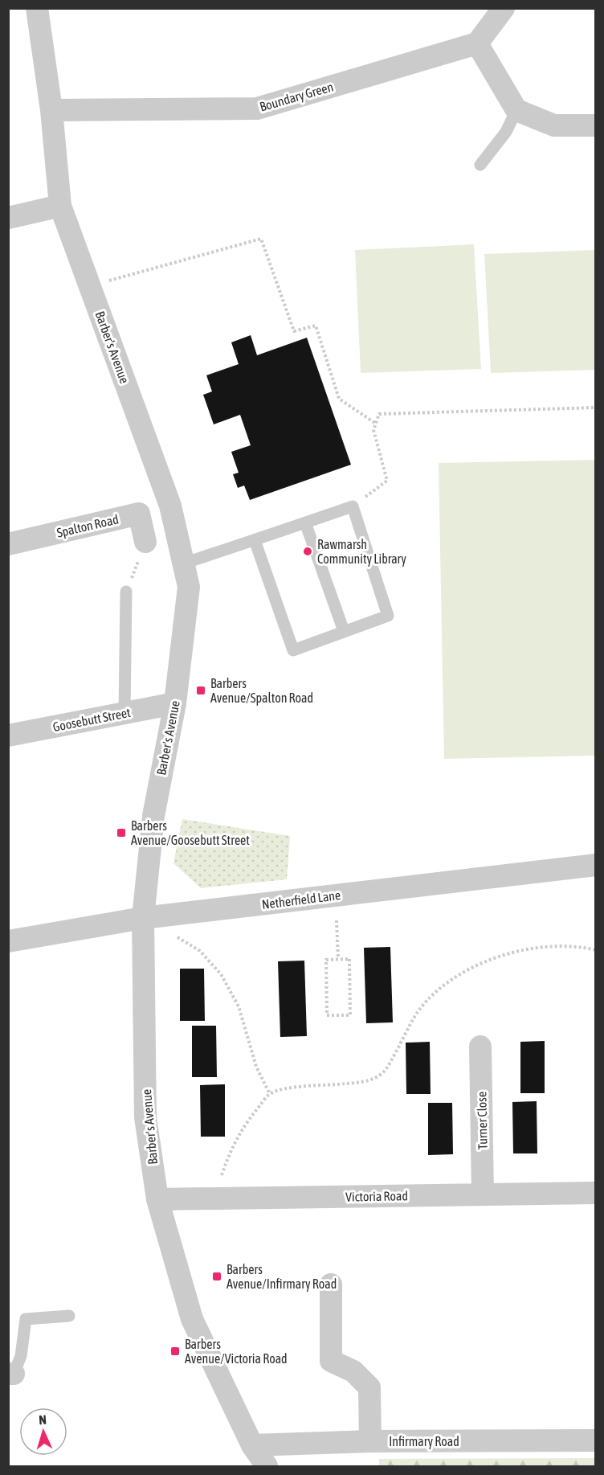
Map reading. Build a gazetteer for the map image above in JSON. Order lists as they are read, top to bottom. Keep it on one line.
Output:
{"streets":{"street":["Boundary Green","Barber's Avenue","Spalton Road","Goosebutt Street","Netherfield Lane","Turner Close","Victoria Road","Infirmary Road"]},"crossings":[["Boundary Green","Barber's Avenue"],["Barber's Avenue","Goosebutt Street"],["Barber's Avenue","Netherfield Lane"],["Barber's Avenue","Victoria Road"],["Barber's Avenue","Infirmary Road"],["Turner Close","Victoria Road"]],"places":{"other":["Rawmarsh Community Library"],"transit":["Barbers Avenue/Spalton Road","Barbers Avenue/Goosebutt Street","Barbers Avenue/Infirmary Road","Barbers Avenue/Victoria Road"]},"north":"top"}
